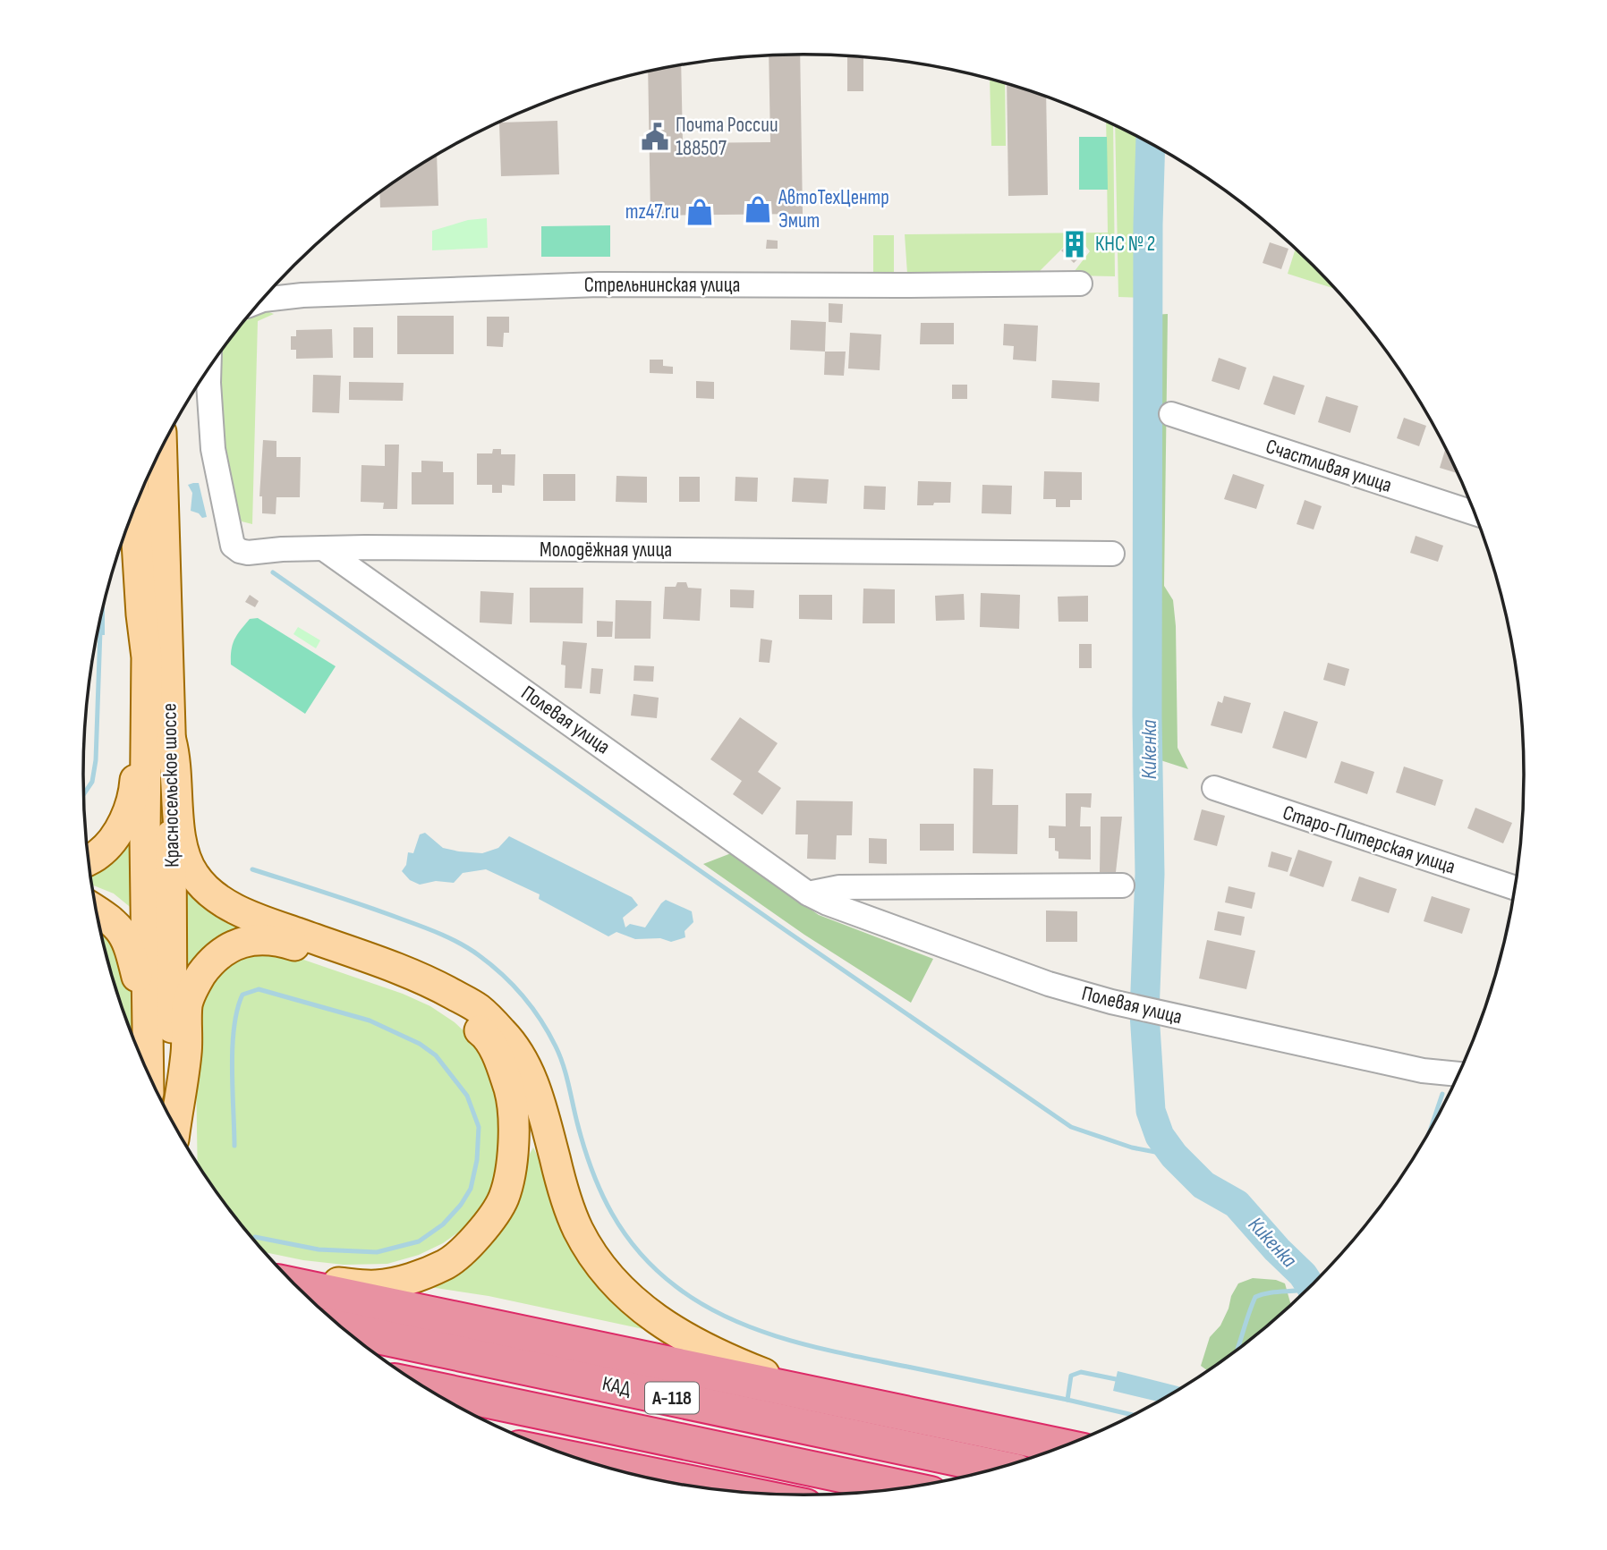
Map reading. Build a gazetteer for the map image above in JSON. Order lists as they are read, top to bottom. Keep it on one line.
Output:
{"streets":{"highway":["КАД","А-118"],"main road":["Красносельское шоссе"],"street":["Стрельнинская улица","Счастливая улица","Молодёжная улица","Полевая улица","Старо-Питерская улица"]},"crossings":[["Молодёжная улица","Полевая улица"]],"water":["Кикенка"],"places":{"public building":["Почта России 188507"],"shop":["АвтоТехЦентр Эмит","mz47.ru"],"building":["КНС № 2"]}}
